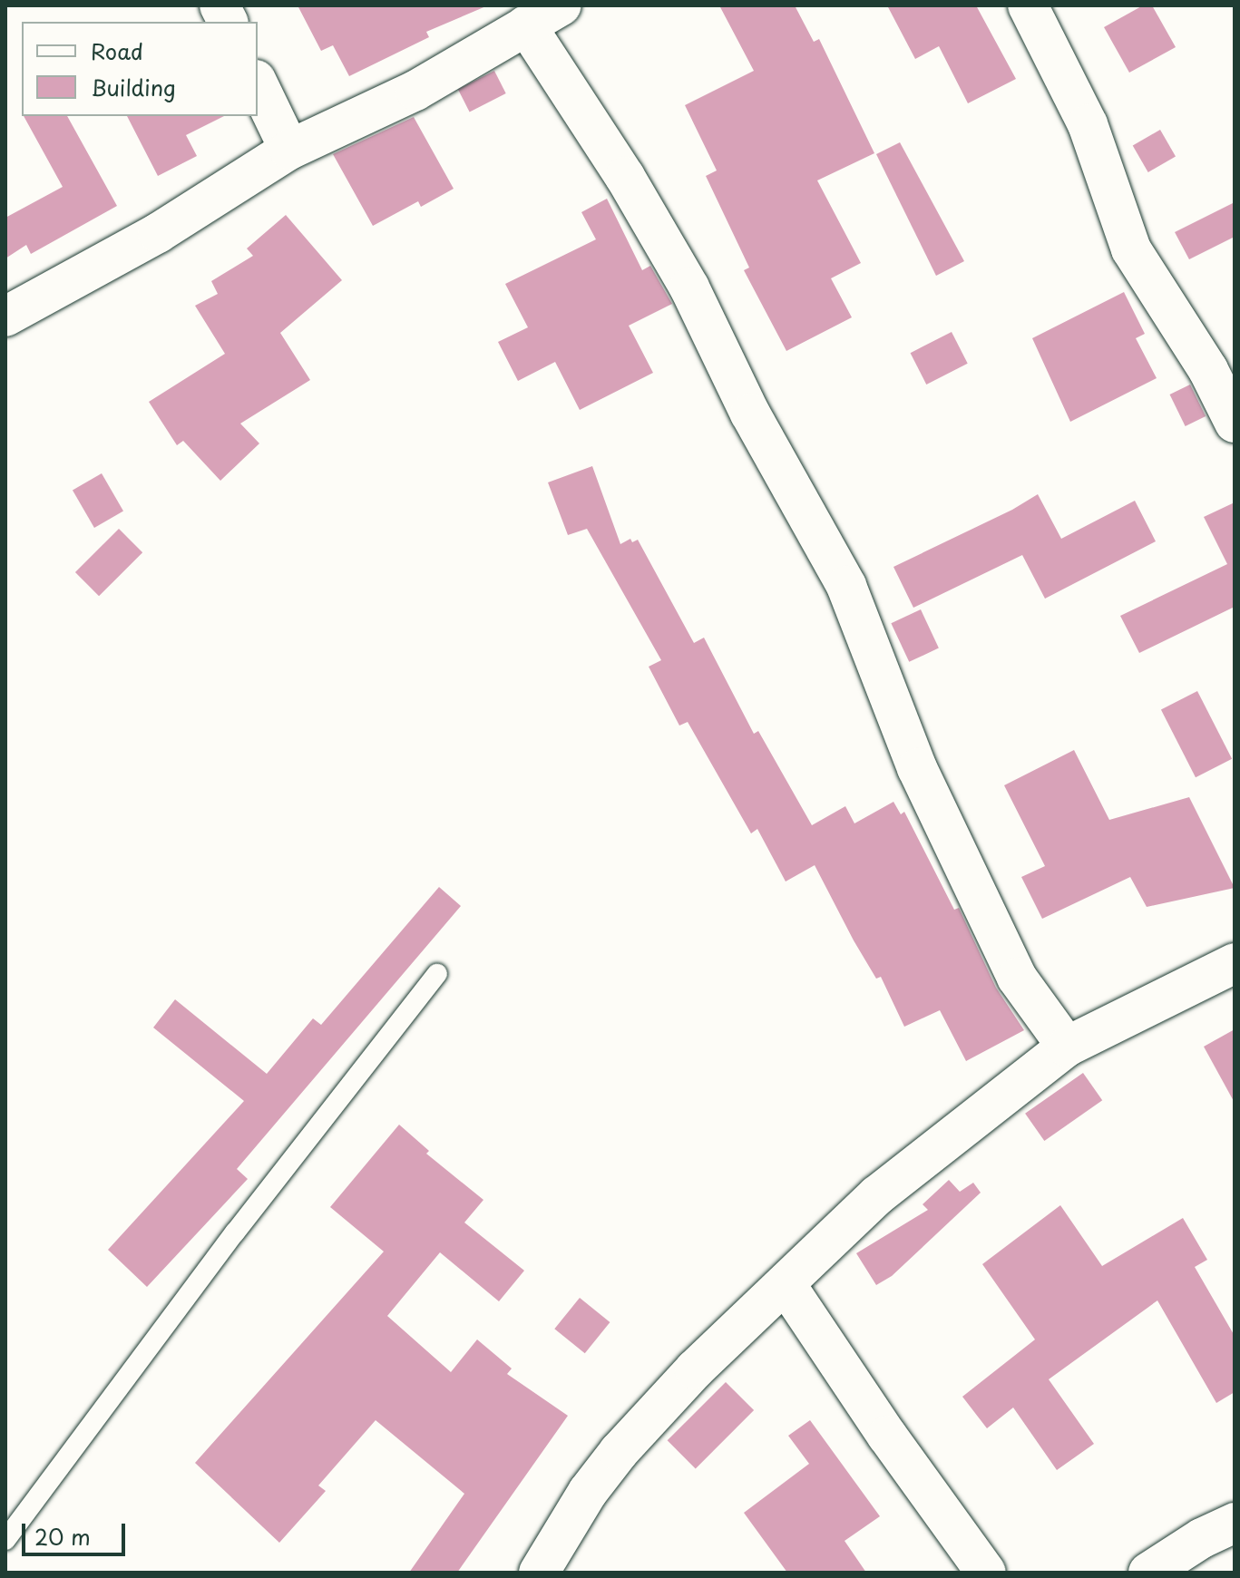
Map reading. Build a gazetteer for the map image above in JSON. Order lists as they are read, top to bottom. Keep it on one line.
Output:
{"legend":["Road","Building"],"scale_bar":"20 m"}
